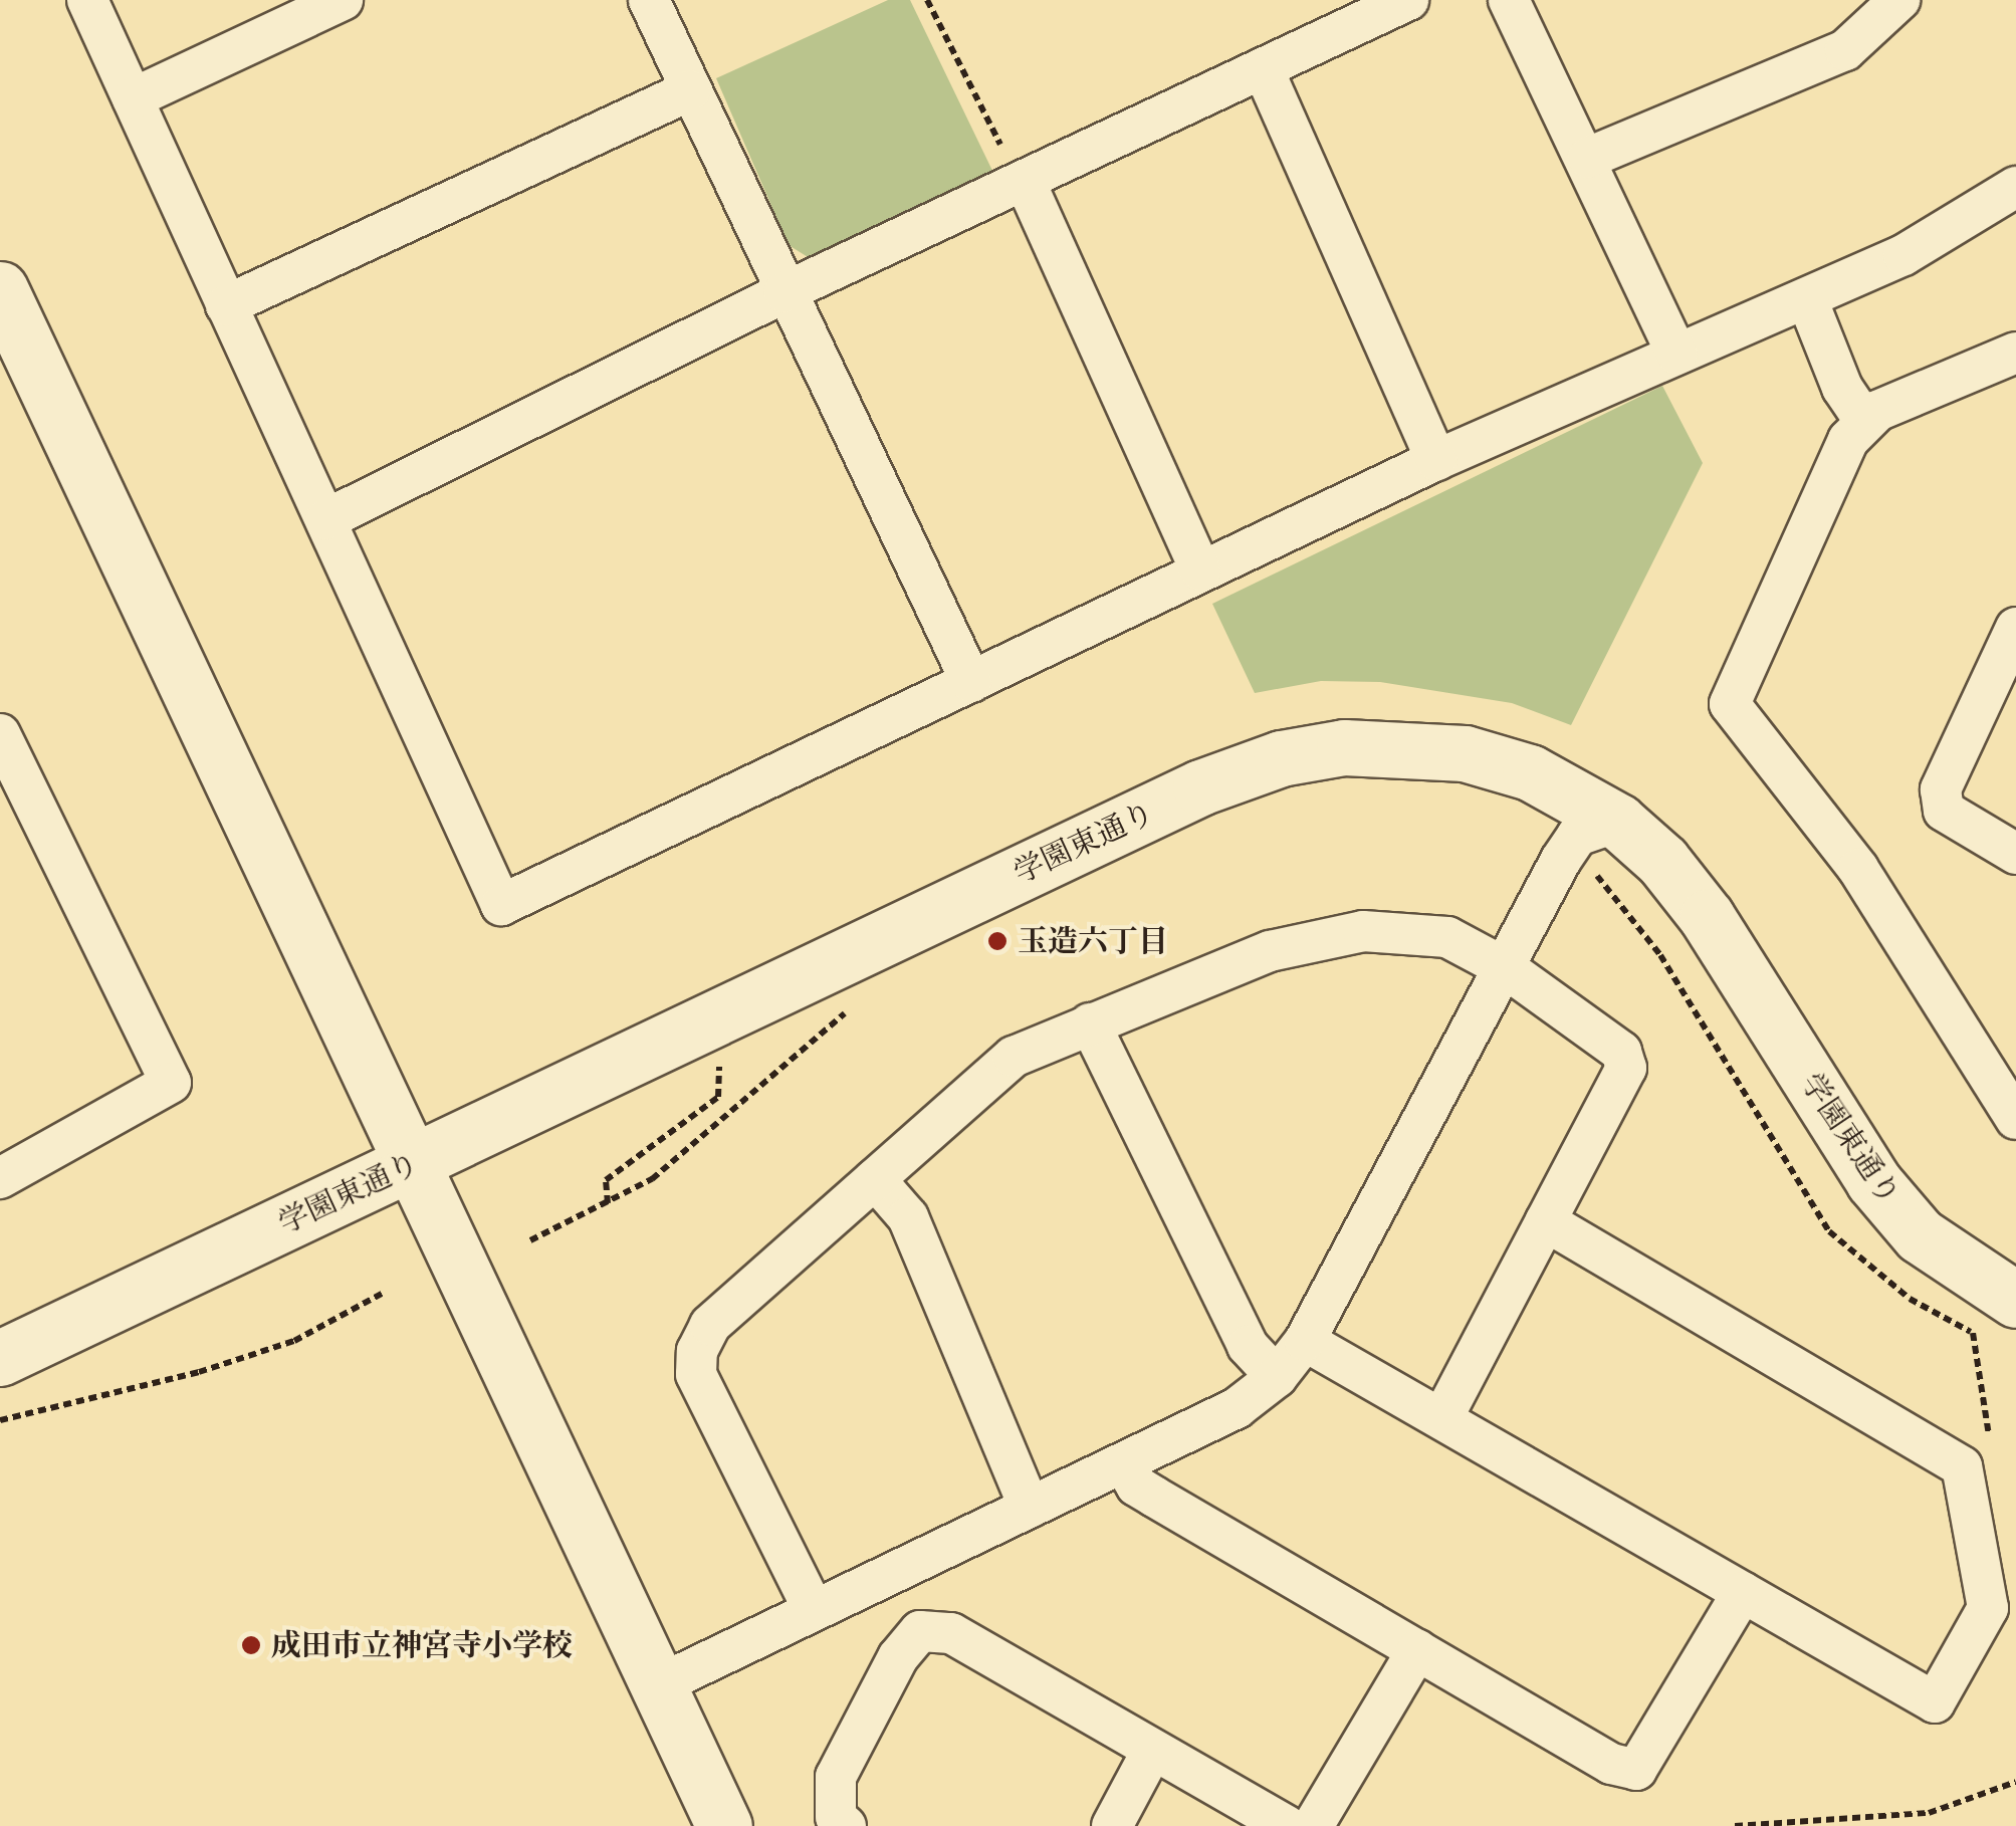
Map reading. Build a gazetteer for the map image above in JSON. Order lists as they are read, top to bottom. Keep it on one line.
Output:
{"streets":{"street":["学園東通り"]},"places":["玉造六丁目","成田市立神宮寺小学校"]}
